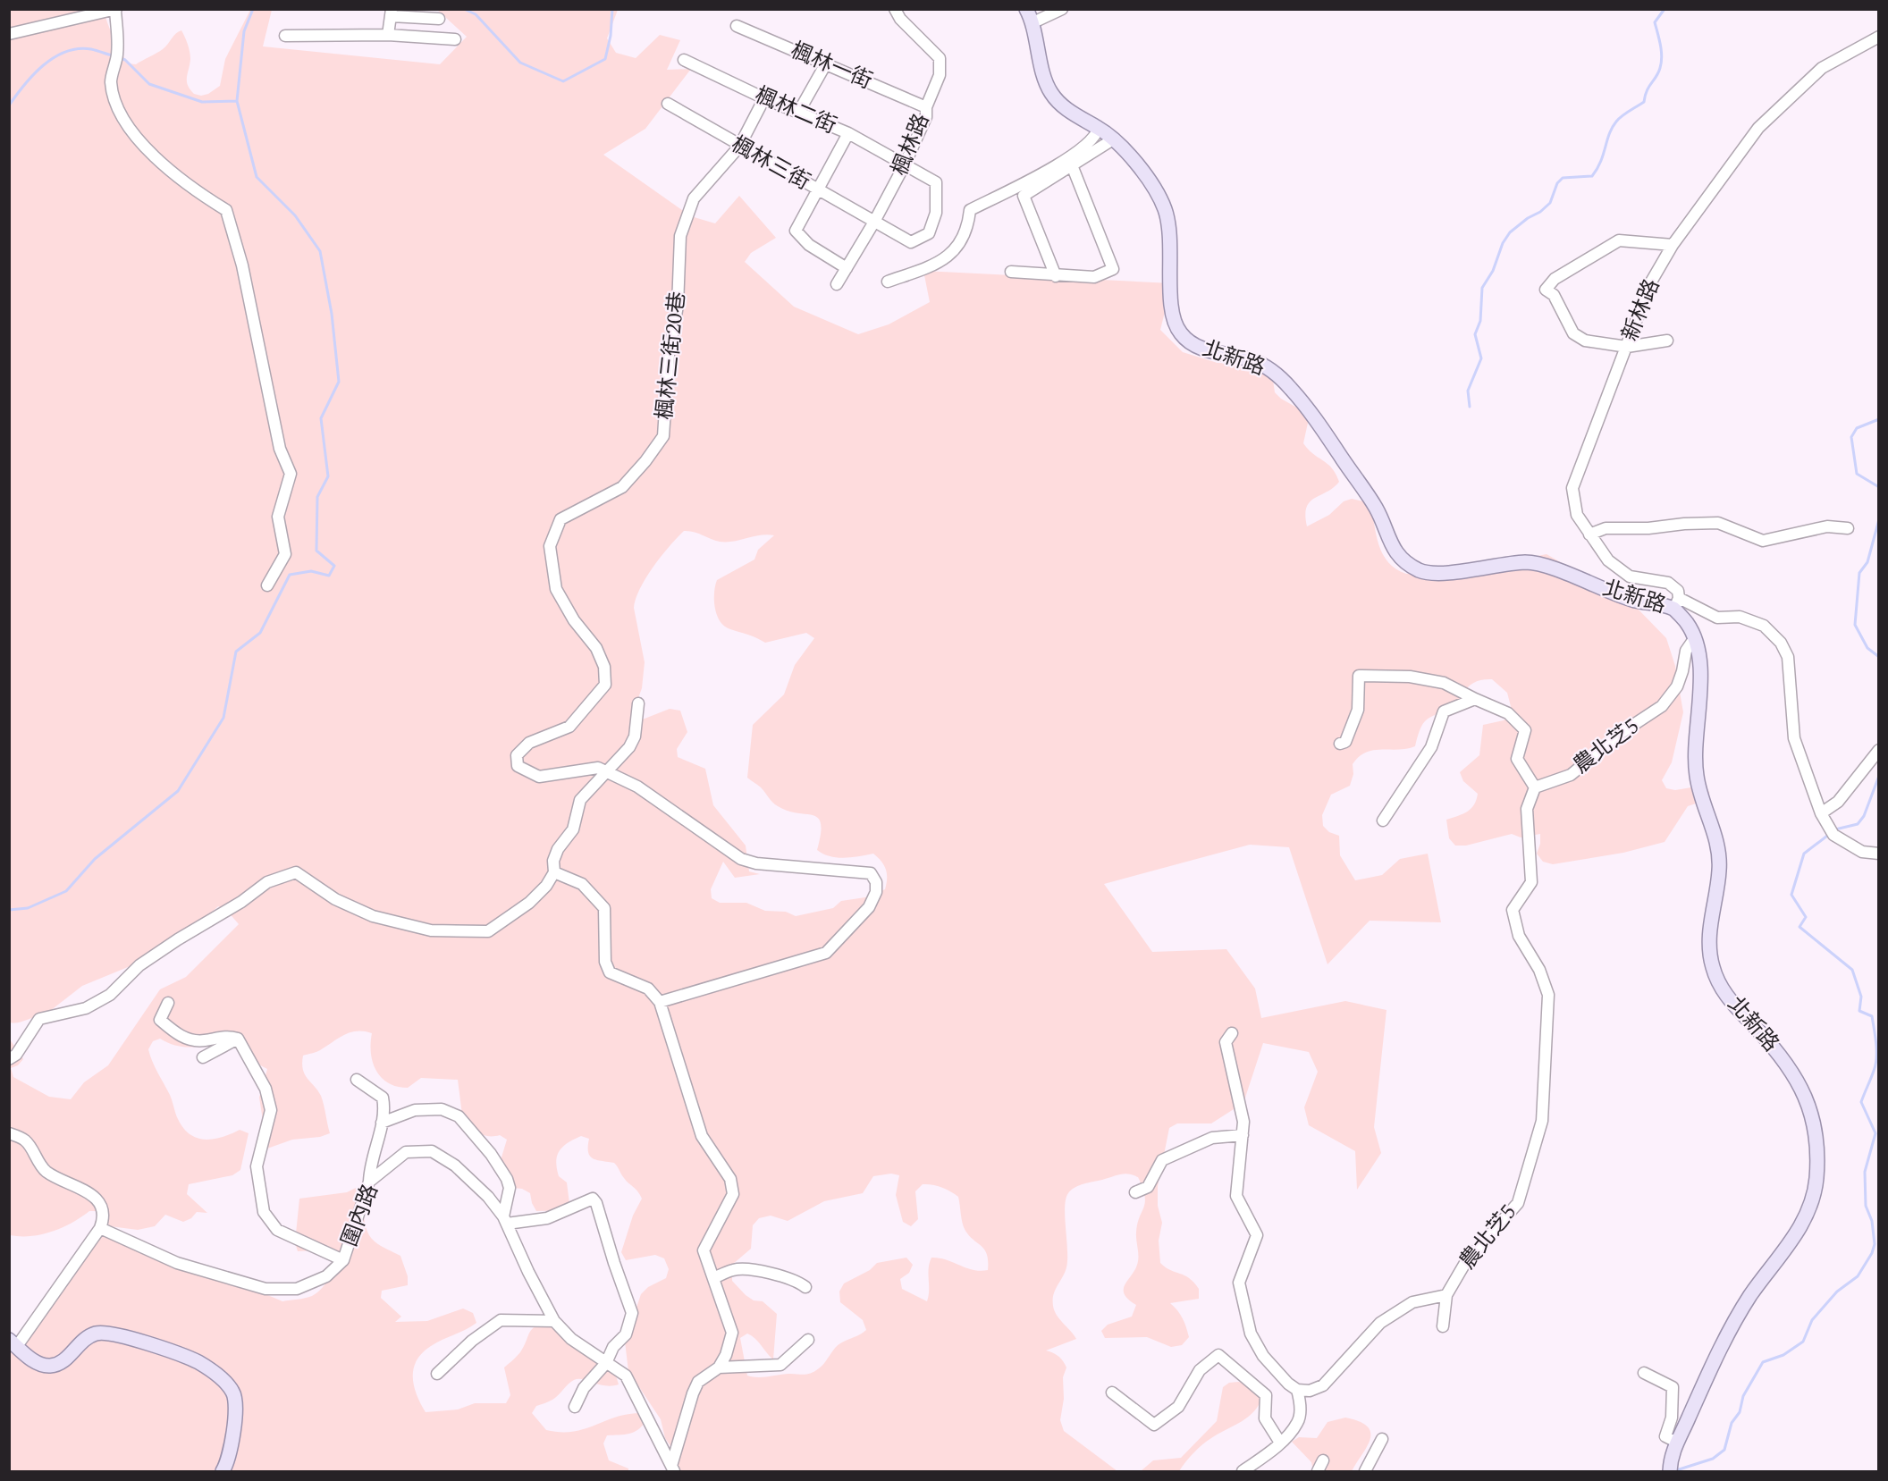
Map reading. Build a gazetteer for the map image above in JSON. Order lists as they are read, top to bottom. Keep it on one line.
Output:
{"streets":{"main road":["北新路"],"street":["楓林一街","楓林二街","楓林路","楓林三街","新林路","楓林三街20巷","農北芝5","圍內路"]},"crossings":[["楓林一街","楓林路"],["楓林二街","楓林路"],["楓林二街","楓林三街"],["楓林路","楓林三街"],["楓林三街","楓林三街20巷"],["新林路","北新路"],["北新路","農北芝5"]]}
